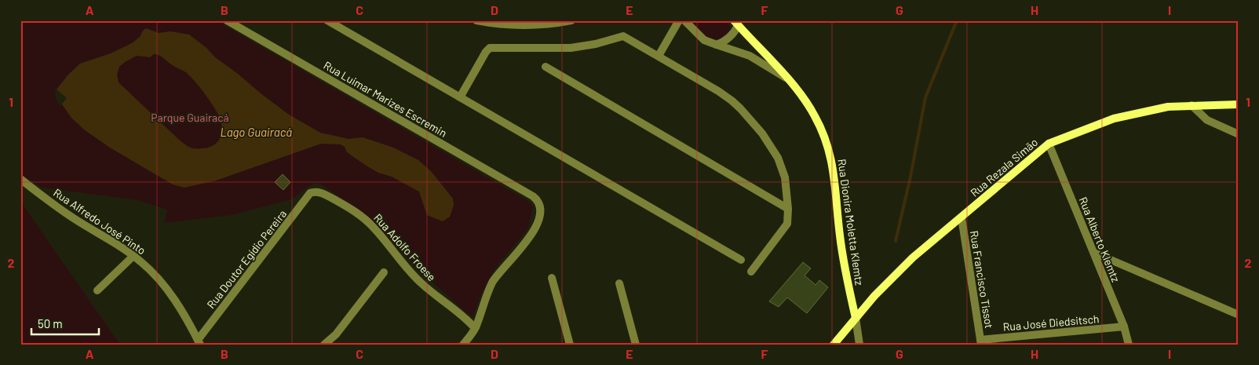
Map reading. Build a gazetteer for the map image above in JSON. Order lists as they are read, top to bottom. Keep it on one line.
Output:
{"streets":{"main road":["Rua Rezala Simão","Rua Dionira Moletta Klemtz"],"street":["Rua Luimar Marizes Escremin","Rua Alfredo José Pinto","Rua Alberto Klemtz","Rua Adolfo Froese","Rua Doutor Egídio Pereira","Rua Francisco Tissot","Rua José Diedsitsch"]},"crossings":[["Rua Luimar Marizes Escremin","Rua Adolfo Froese"],["Rua Rezala Simão","Rua Dionira Moletta Klemtz"],["Rua Rezala Simão","Rua Alberto Klemtz"],["Rua Rezala Simão","Rua Francisco Tissot"],["Rua Alfredo José Pinto","Rua Doutor Egídio Pereira"],["Rua Alberto Klemtz","Rua José Diedsitsch"],["Rua Adolfo Froese","Rua Doutor Egídio Pereira"],["Rua Francisco Tissot","Rua José Diedsitsch"]],"water":["Lago Guairacá"],"parks":["Parque Guairacá"],"scale_bar":"50 m","grid":{"columns":["A","B","C","D","E","F","G","H","I"],"rows":["1","2"]}}
